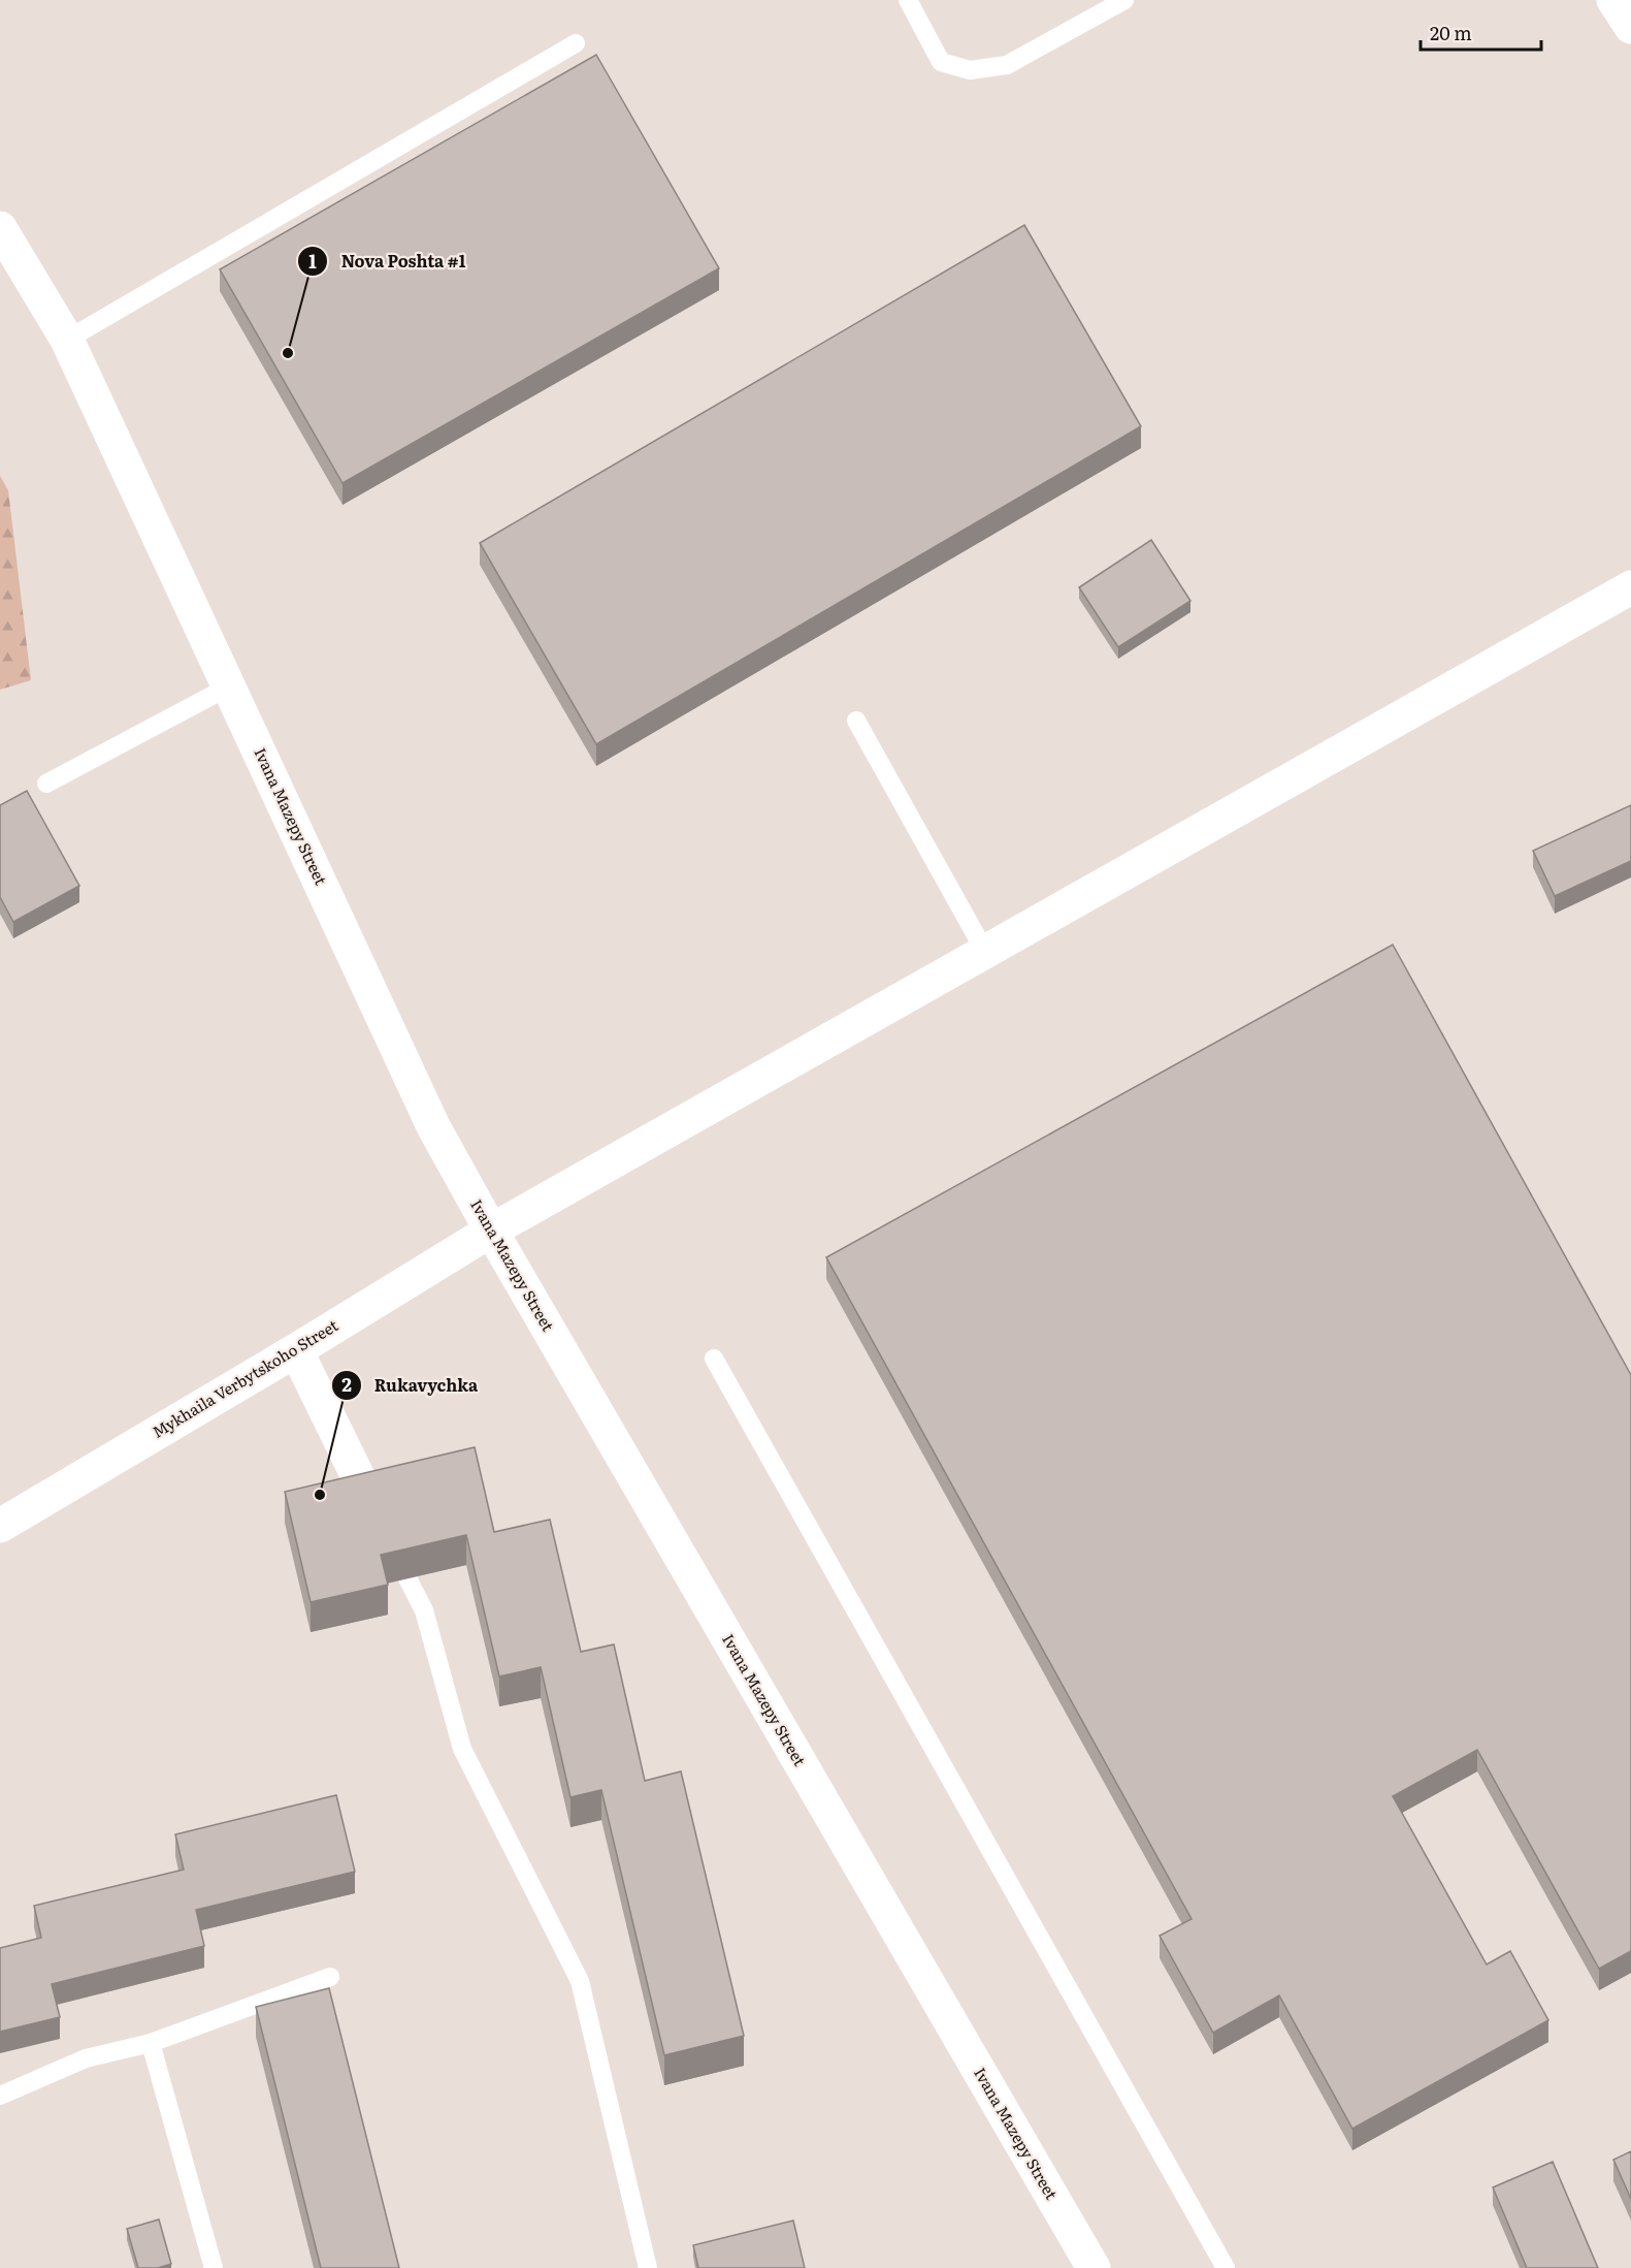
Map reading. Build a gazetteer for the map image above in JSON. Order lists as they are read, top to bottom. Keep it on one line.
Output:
{"streets":{"street":["Ivana Mazepy Street","Mykhaila Verbytskoho Street"]},"crossings":[["Ivana Mazepy Street","Mykhaila Verbytskoho Street"]],"places":["Nova Poshta #1","Rukavychka"],"scale_bar":"20 m"}
